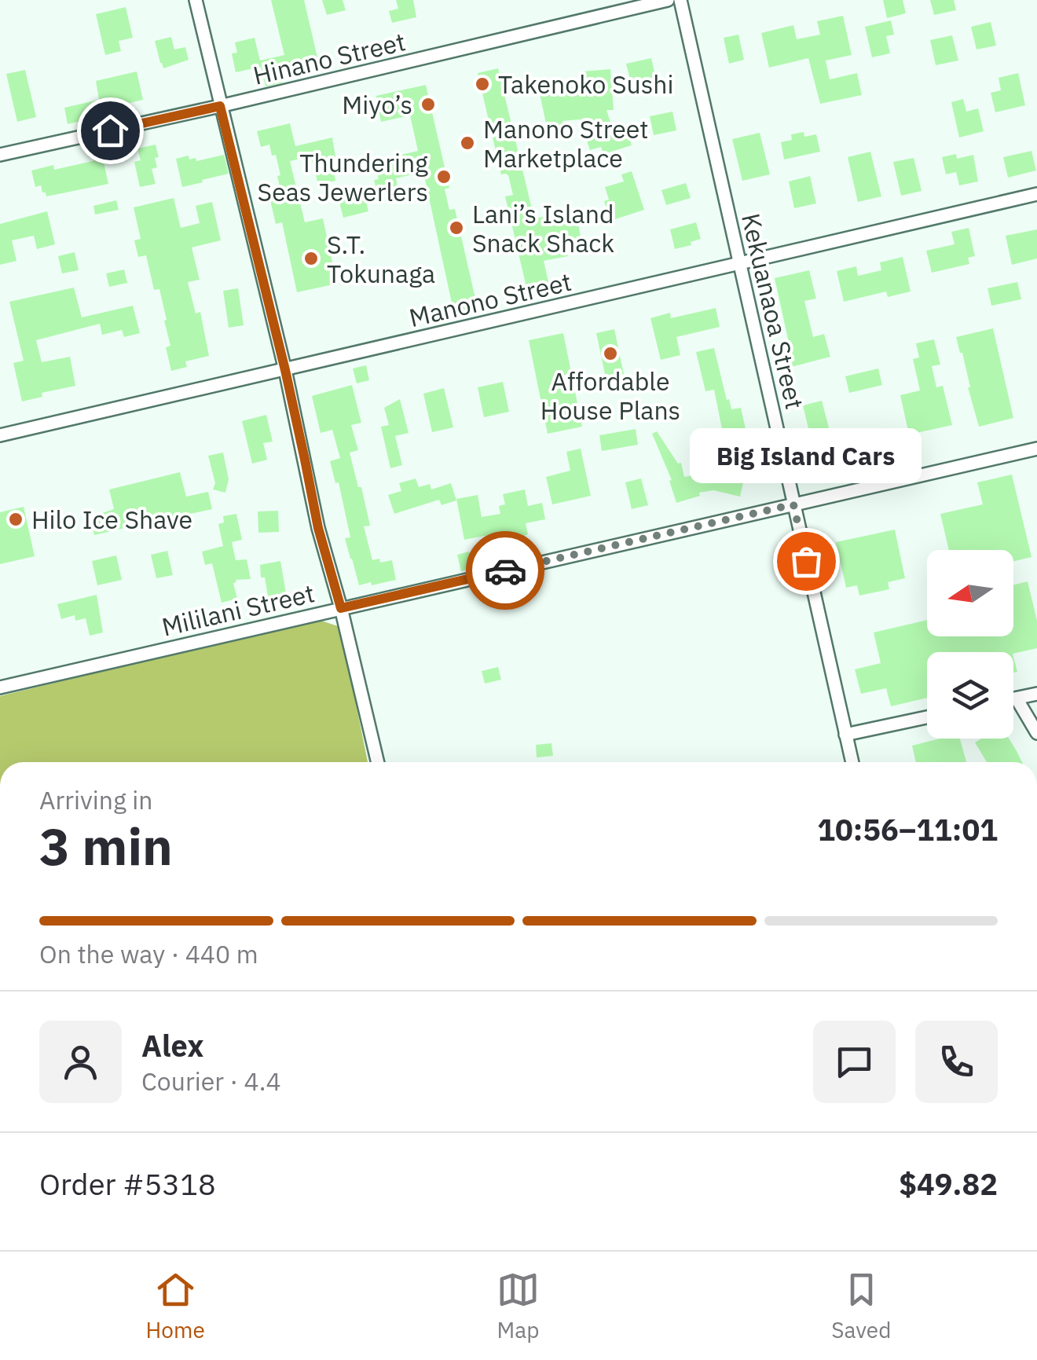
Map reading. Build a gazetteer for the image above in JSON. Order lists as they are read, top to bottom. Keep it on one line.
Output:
{"streets":{"street":["Hinano Street","Manono Street","Kekuanaoa Street","Mililani Street"]},"crossings":[["Manono Street","Kekuanaoa Street"],["Kekuanaoa Street","Mililani Street"]],"places":["Takenoko Sushi","Miyo’s","Manono Street Marketplace","Thundering Seas Jewerlers","Lani’s Island Snack Shack","S.T. Tokunaga","Affordable House Plans","Hilo Ice Shave","Big Island Cars"],"north":"left","page":{"bubble":"Big Island Cars","heading":["3 min","Arriving in","10:56–11:01"],"panel":["Alex","Courier · 4.4","Order #5318","$49.82"],"bar":"On the way · 440 m","tabs":["Home","Map","Saved"]}}
